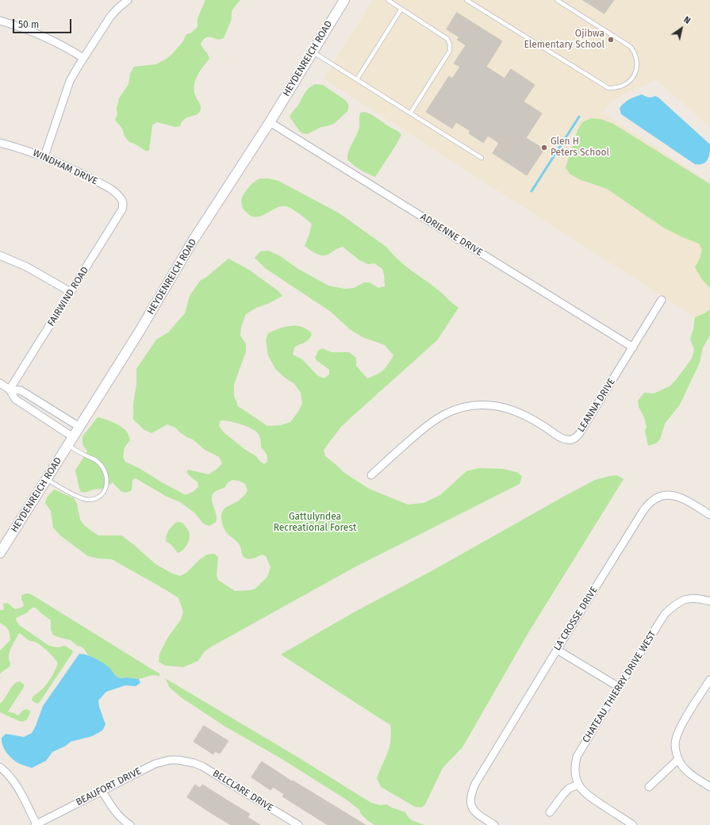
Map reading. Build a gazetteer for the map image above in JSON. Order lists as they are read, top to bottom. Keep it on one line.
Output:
{"streets":{"street":["HEYDENREICH ROAD","WINDHAM DRIVE","ADRIENNE DRIVE","FAIRWIND ROAD","LEANNA DRIVE","LA CROSSE DRIVE","CHATEAU THIERRY DRIVE WEST","BEAUFORT DRIVE","BELCLARE DRIVE"]},"crossings":[["HEYDENREICH ROAD","ADRIENNE DRIVE"],["WINDHAM DRIVE","FAIRWIND ROAD"],["ADRIENNE DRIVE","LEANNA DRIVE"],["BEAUFORT DRIVE","BELCLARE DRIVE"]],"parks":["Gattulyndea Recreational Forest"],"places":["Ojibwa Elementary School","Glen H Peters School"],"scale_bar":"50 m","north":"top right"}
